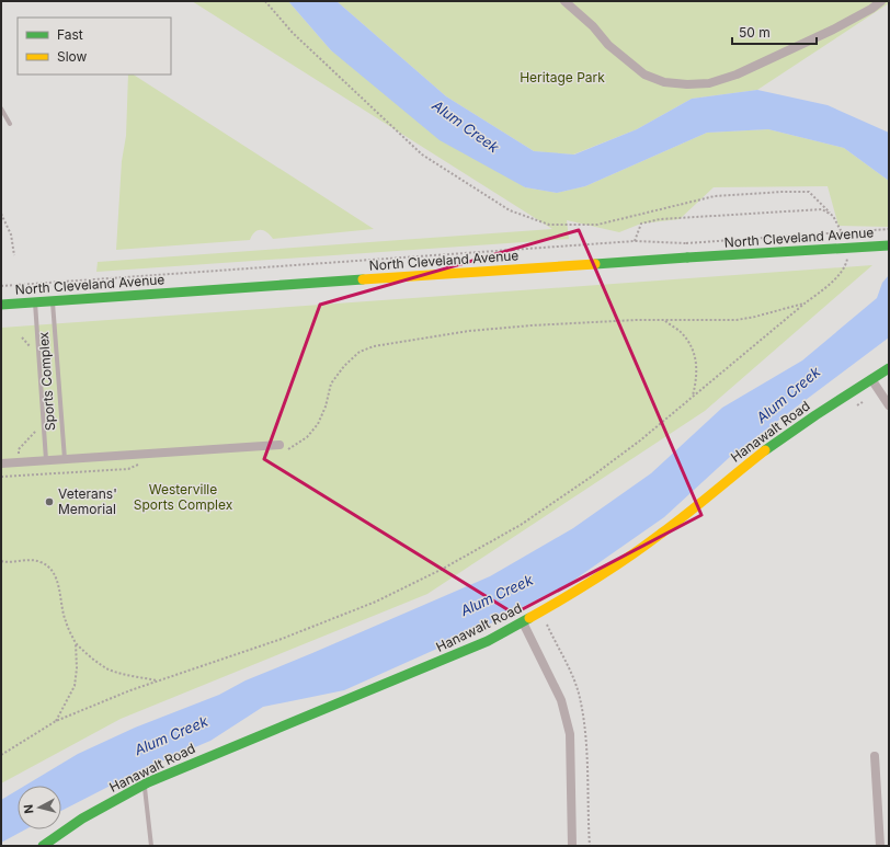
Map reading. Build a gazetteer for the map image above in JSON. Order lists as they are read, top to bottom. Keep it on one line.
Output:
{"streets":{"street":["North Cleveland Avenue","Hanawalt Road"],"lane":["Sports Complex"]},"crossings":[["North Cleveland Avenue","Sports Complex"]],"water":["Alum Creek"],"parks":["Heritage Park","Westerville Sports Complex"],"places":["Veterans' Memorial"],"legend":["Fast","Slow"],"scale_bar":"50 m","north":"left"}
